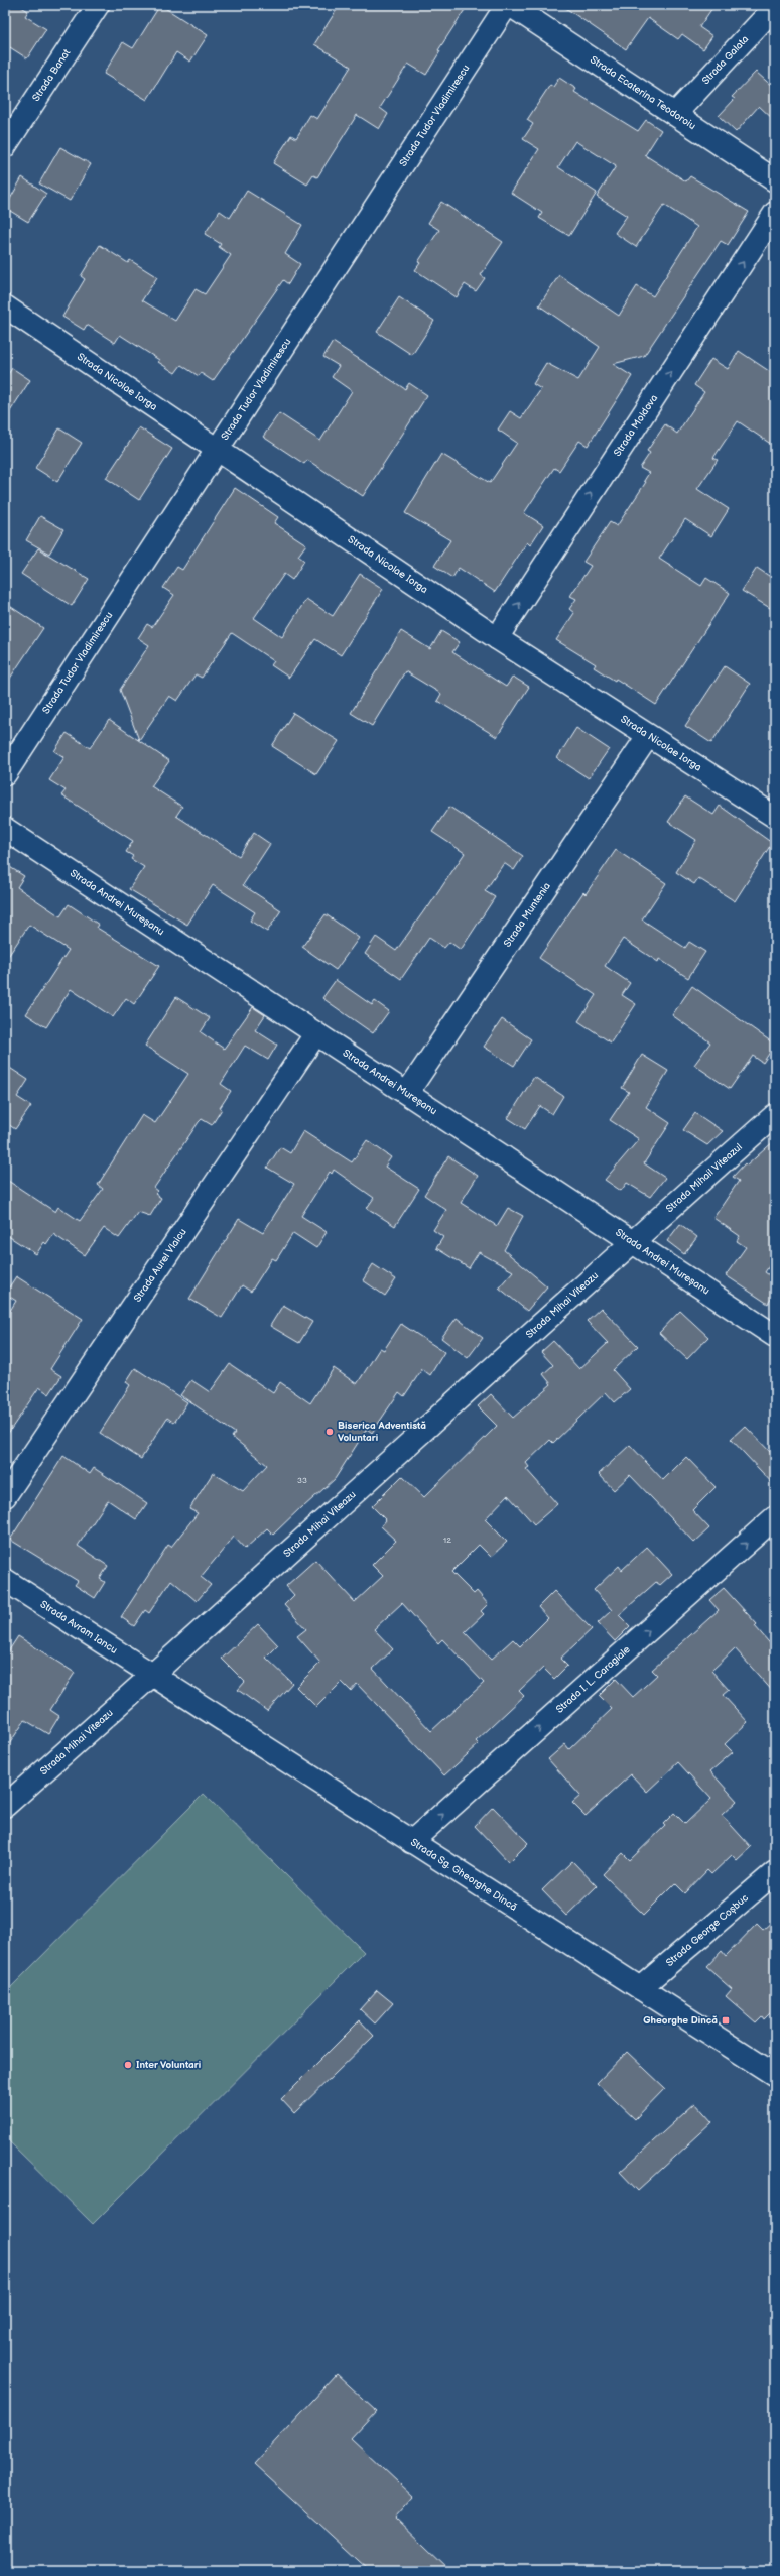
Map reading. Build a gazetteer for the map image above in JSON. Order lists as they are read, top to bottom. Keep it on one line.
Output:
{"streets":{"street":["Strada Galata","Strada Banat","Strada Ecaterina Teodoroiu","Strada Tudor Vladimirescu","Strada Nicolae Iorga","Strada Moldova","Strada Andrei Mureșanu","Strada Muntenia","Strada Mihail Viteazul","Strada Aurel Vlaicu","Strada Mihai Viteazu","Strada Avram Iancu","Strada I. L. Caragiale","Strada Sg. Gheorghe Dincă","Strada George Coșbuc"]},"crossings":[["Strada Galata","Strada Ecaterina Teodoroiu"],["Strada Ecaterina Teodoroiu","Strada Tudor Vladimirescu"],["Strada Tudor Vladimirescu","Strada Nicolae Iorga"],["Strada Nicolae Iorga","Strada Moldova"],["Strada Nicolae Iorga","Strada Muntenia"],["Strada Andrei Mureșanu","Strada Muntenia"],["Strada Andrei Mureșanu","Strada Mihail Viteazul"],["Strada Andrei Mureșanu","Strada Aurel Vlaicu"],["Strada Andrei Mureșanu","Strada Mihai Viteazu"],["Strada Mihail Viteazul","Strada Mihai Viteazu"],["Strada Mihai Viteazu","Strada Avram Iancu"],["Strada Mihai Viteazu","Strada Sg. Gheorghe Dincă"],["Strada Avram Iancu","Strada Sg. Gheorghe Dincă"],["Strada I. L. Caragiale","Strada Sg. Gheorghe Dincă"],["Strada Sg. Gheorghe Dincă","Strada George Coșbuc"]],"one_way":["Strada Moldova","Strada I. L. Caragiale"],"places":{"other":["Biserica Adventistă Voluntari","Inter Voluntari"],"transit":["Gheorghe Dincă"]},"house_numbers":["33","12"]}
